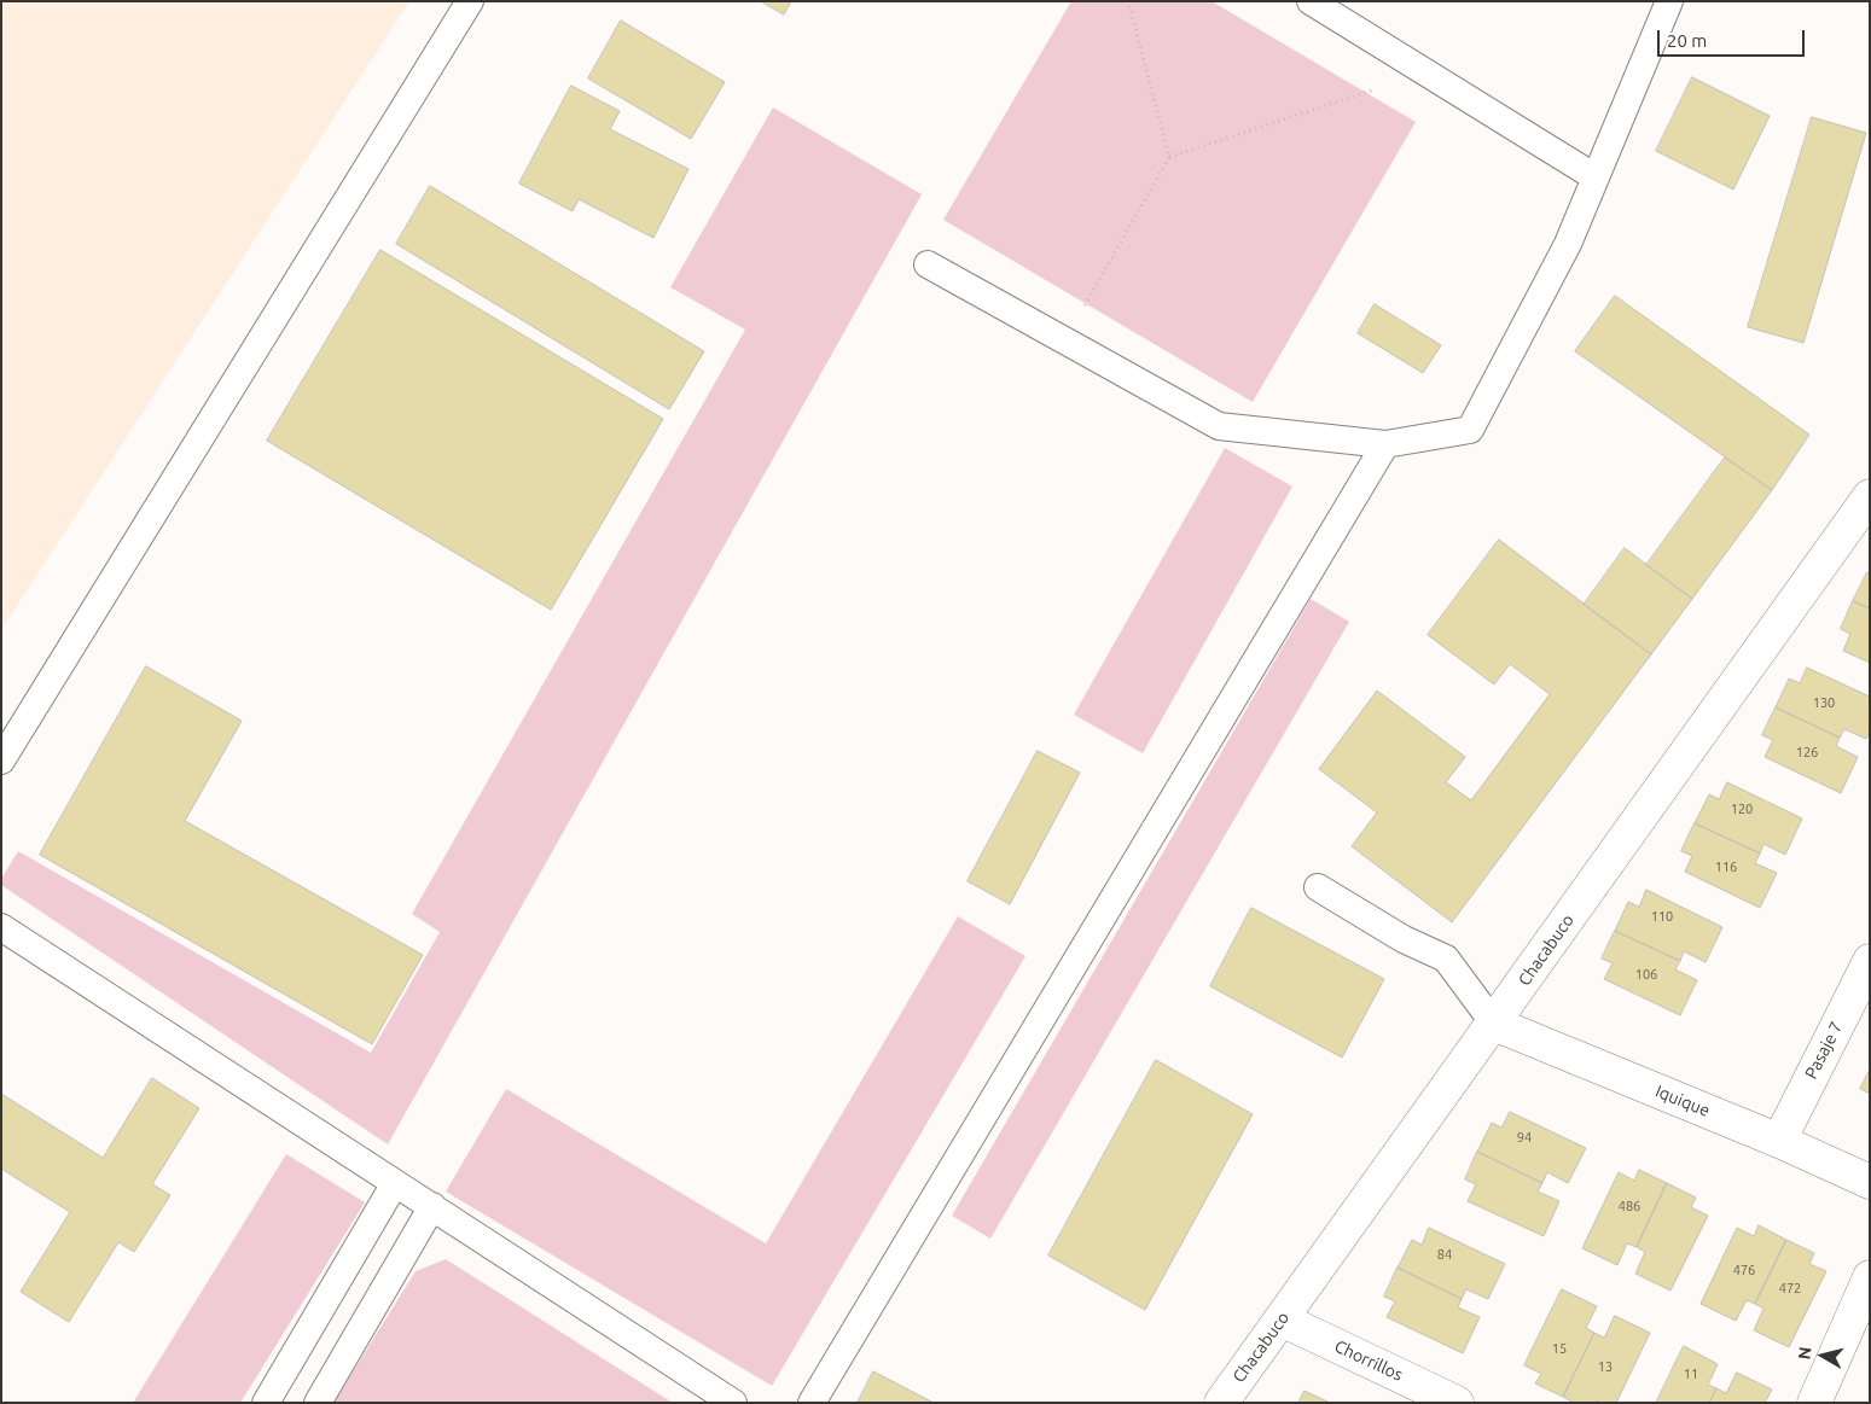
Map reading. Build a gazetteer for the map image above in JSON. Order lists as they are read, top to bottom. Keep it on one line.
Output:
{"streets":{"street":["Chacabuco","Pasaje 7","Iquique","Chorrillos"]},"crossings":[["Chacabuco","Iquique"],["Chacabuco","Chorrillos"],["Pasaje 7","Iquique"]],"house_numbers":["130","126","120","116","110","106","94","486","84","476","472","15","13","11"],"scale_bar":"20 m","north":"left"}
